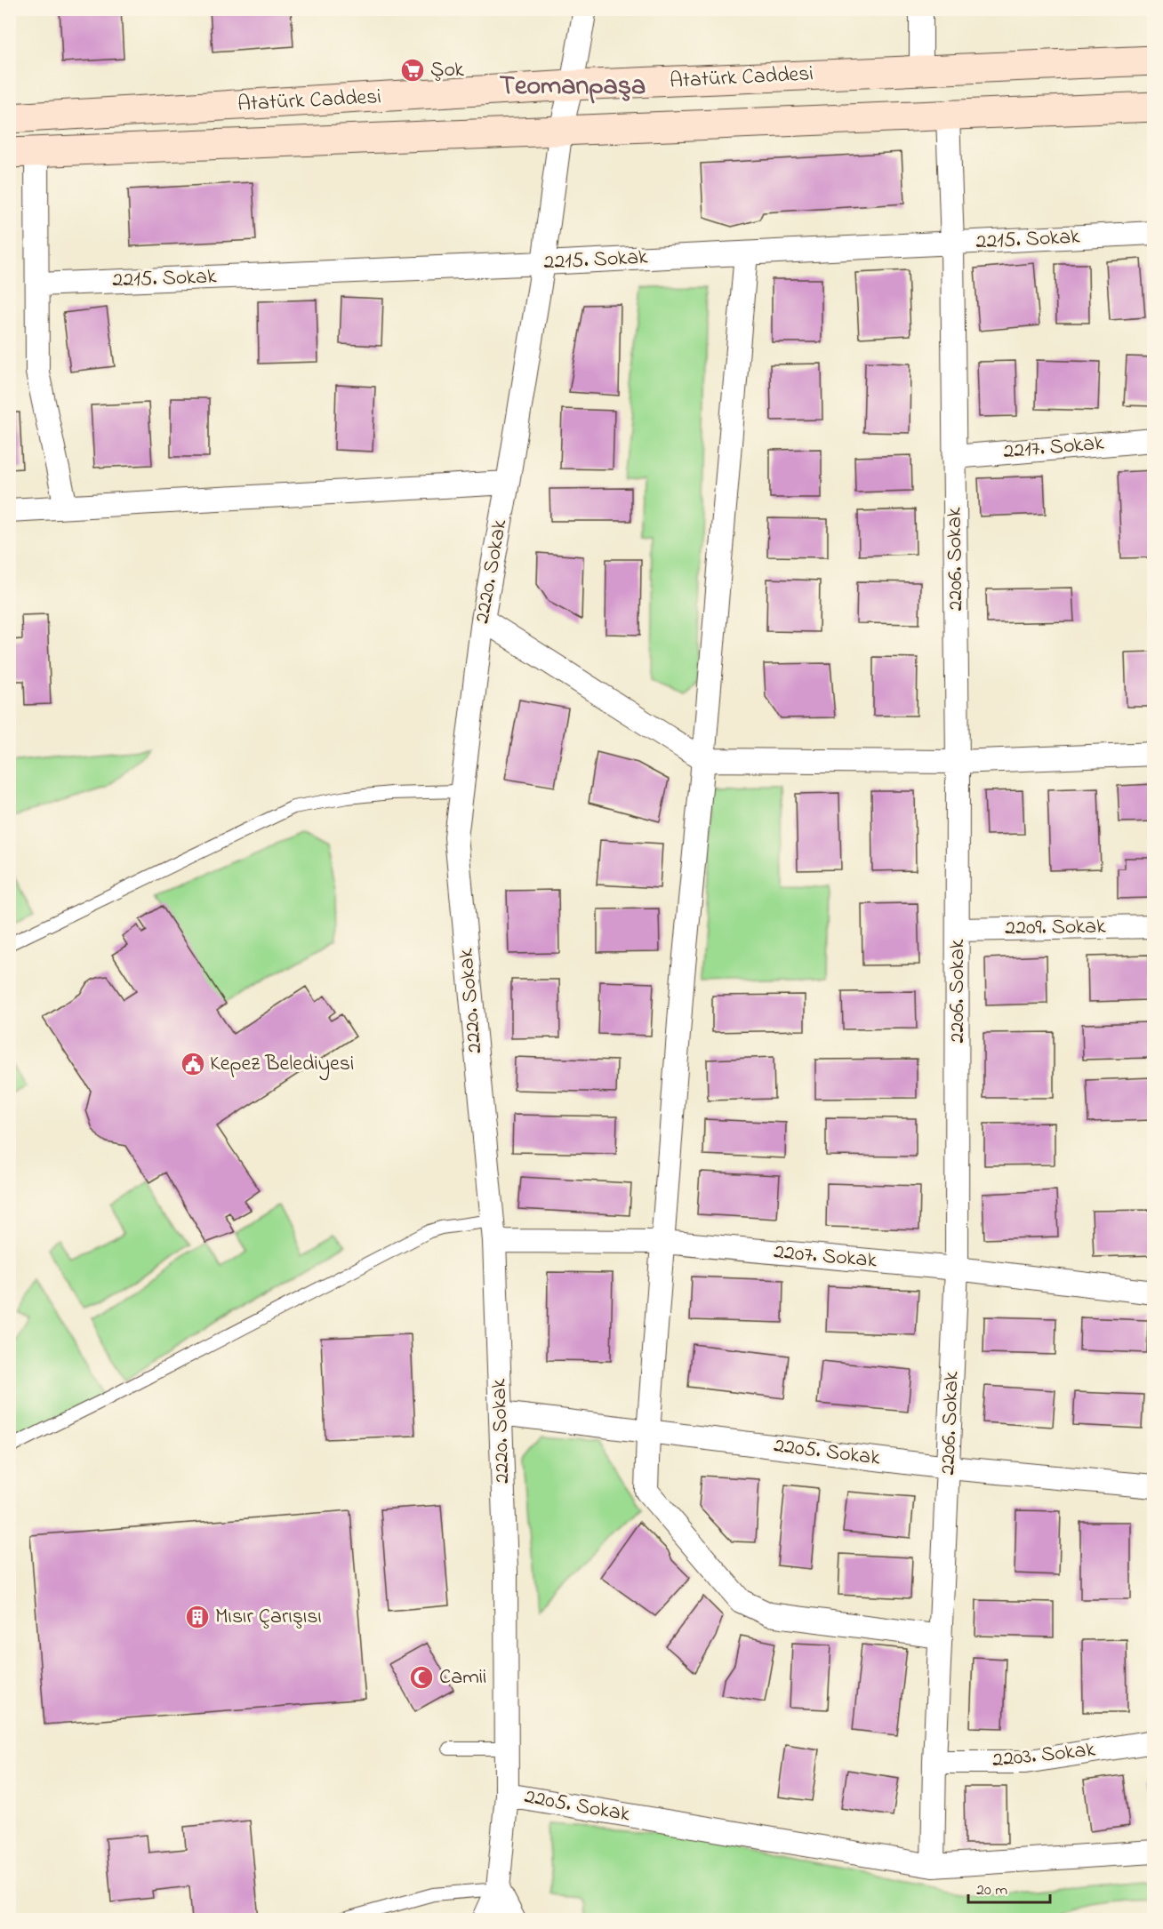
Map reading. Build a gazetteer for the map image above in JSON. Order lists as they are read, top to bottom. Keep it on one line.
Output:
{"streets":{"main road":["Atatürk Caddesi"],"street":["2215. Sokak","2217. Sokak","2206. Sokak","2220. Sokak","2209. Sokak","2207. Sokak","2205. Sokak","2203. Sokak"]},"crossings":[["Atatürk Caddesi","2206. Sokak"],["Atatürk Caddesi","2220. Sokak"],["2215. Sokak","2206. Sokak"],["2215. Sokak","2220. Sokak"],["2217. Sokak","2206. Sokak"],["2206. Sokak","2209. Sokak"],["2206. Sokak","2207. Sokak"],["2206. Sokak","2205. Sokak"],["2206. Sokak","2203. Sokak"],["2220. Sokak","2207. Sokak"],["2220. Sokak","2205. Sokak"]],"districts":["Teomanpaşa"],"places":{"supermarket":["Şok"],"public building":["Kepez Belediyesi"],"building":["Mısır Çarışısı"],"mosque":["Camii"]},"scale_bar":"20 m"}
